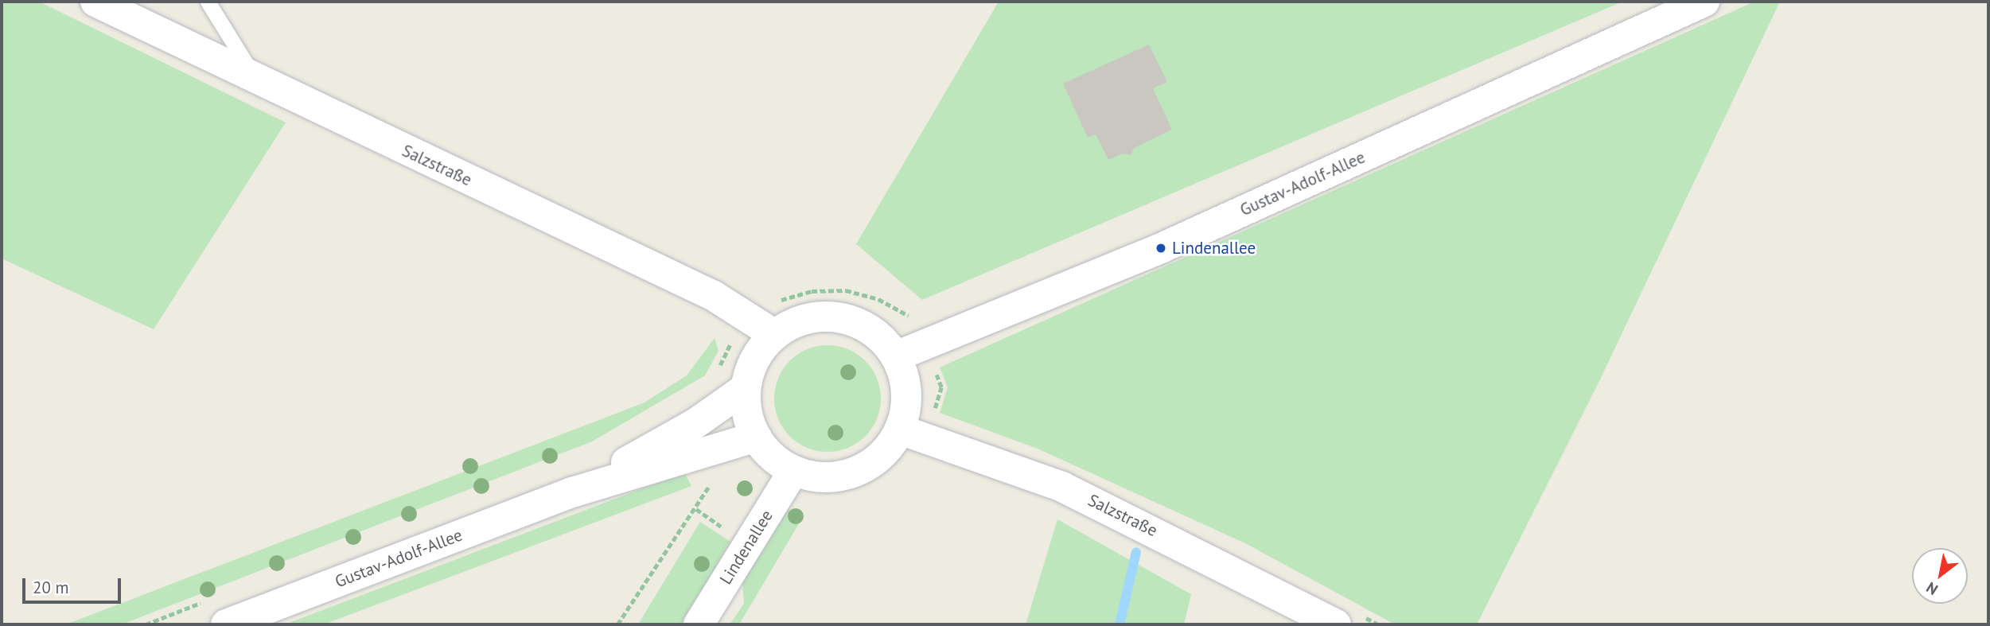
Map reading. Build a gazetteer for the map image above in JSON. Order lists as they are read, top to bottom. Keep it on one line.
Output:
{"streets":{"street":["Salzstraße","Gustav-Adolf-Allee","Lindenallee"]},"crossings":[["Salzstraße","Gustav-Adolf-Allee"],["Salzstraße","Lindenallee"],["Gustav-Adolf-Allee","Lindenallee"]],"places":["Lindenallee"],"scale_bar":"20 m","north":"bottom left"}
